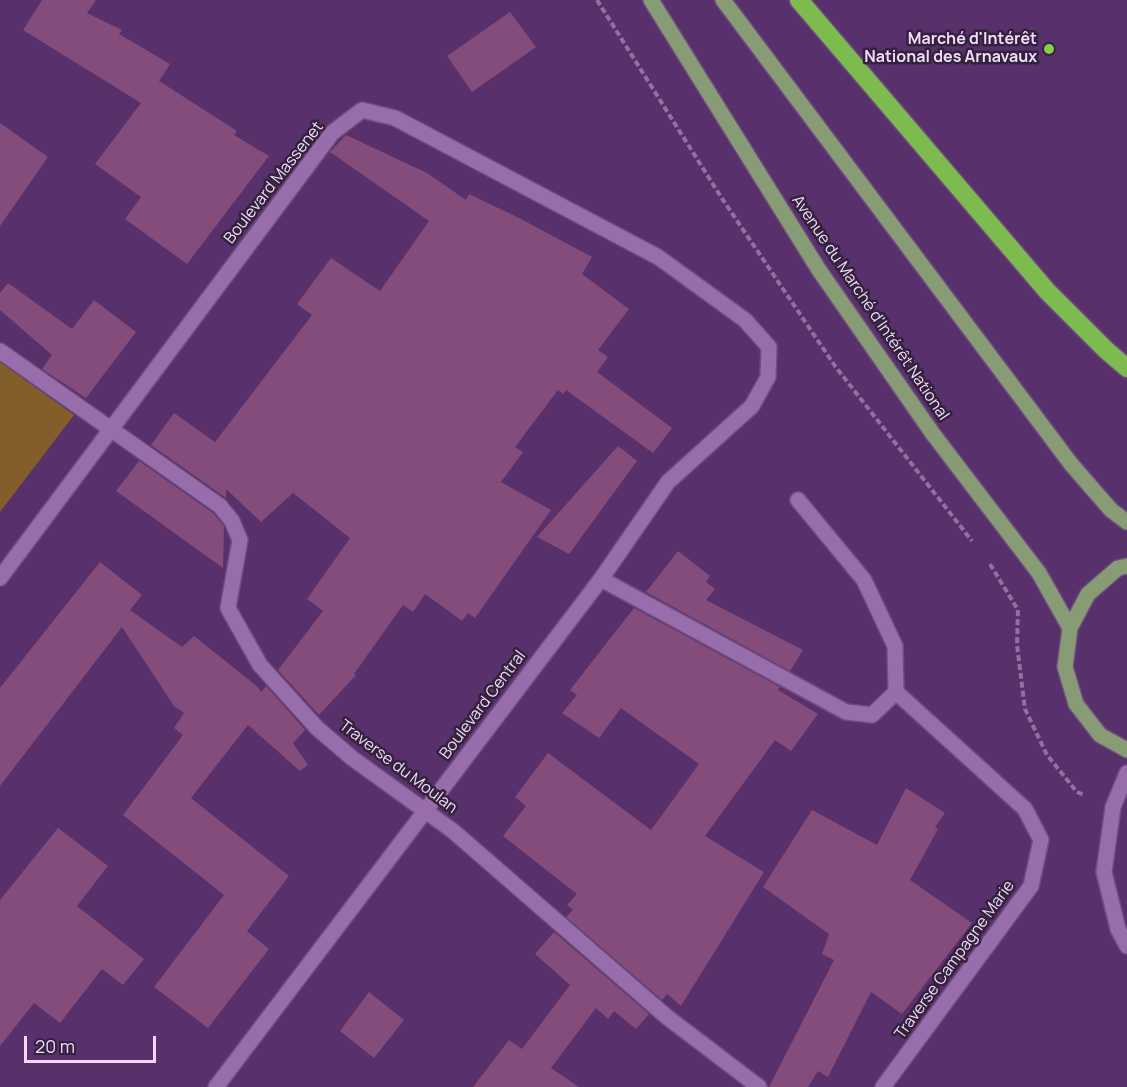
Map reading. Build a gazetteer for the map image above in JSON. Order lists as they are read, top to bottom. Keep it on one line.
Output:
{"streets":{"main road":["Avenue du Marché d'Intérêt National"],"street":["Boulevard Massenet","Boulevard Central","Traverse du Moulan","Traverse Campagne Marie"]},"crossings":[["Boulevard Massenet","Boulevard Central"],["Boulevard Massenet","Traverse du Moulan"],["Boulevard Central","Traverse du Moulan"]],"places":["Marché d'Intérêt National des Arnavaux"],"scale_bar":"20 m"}
